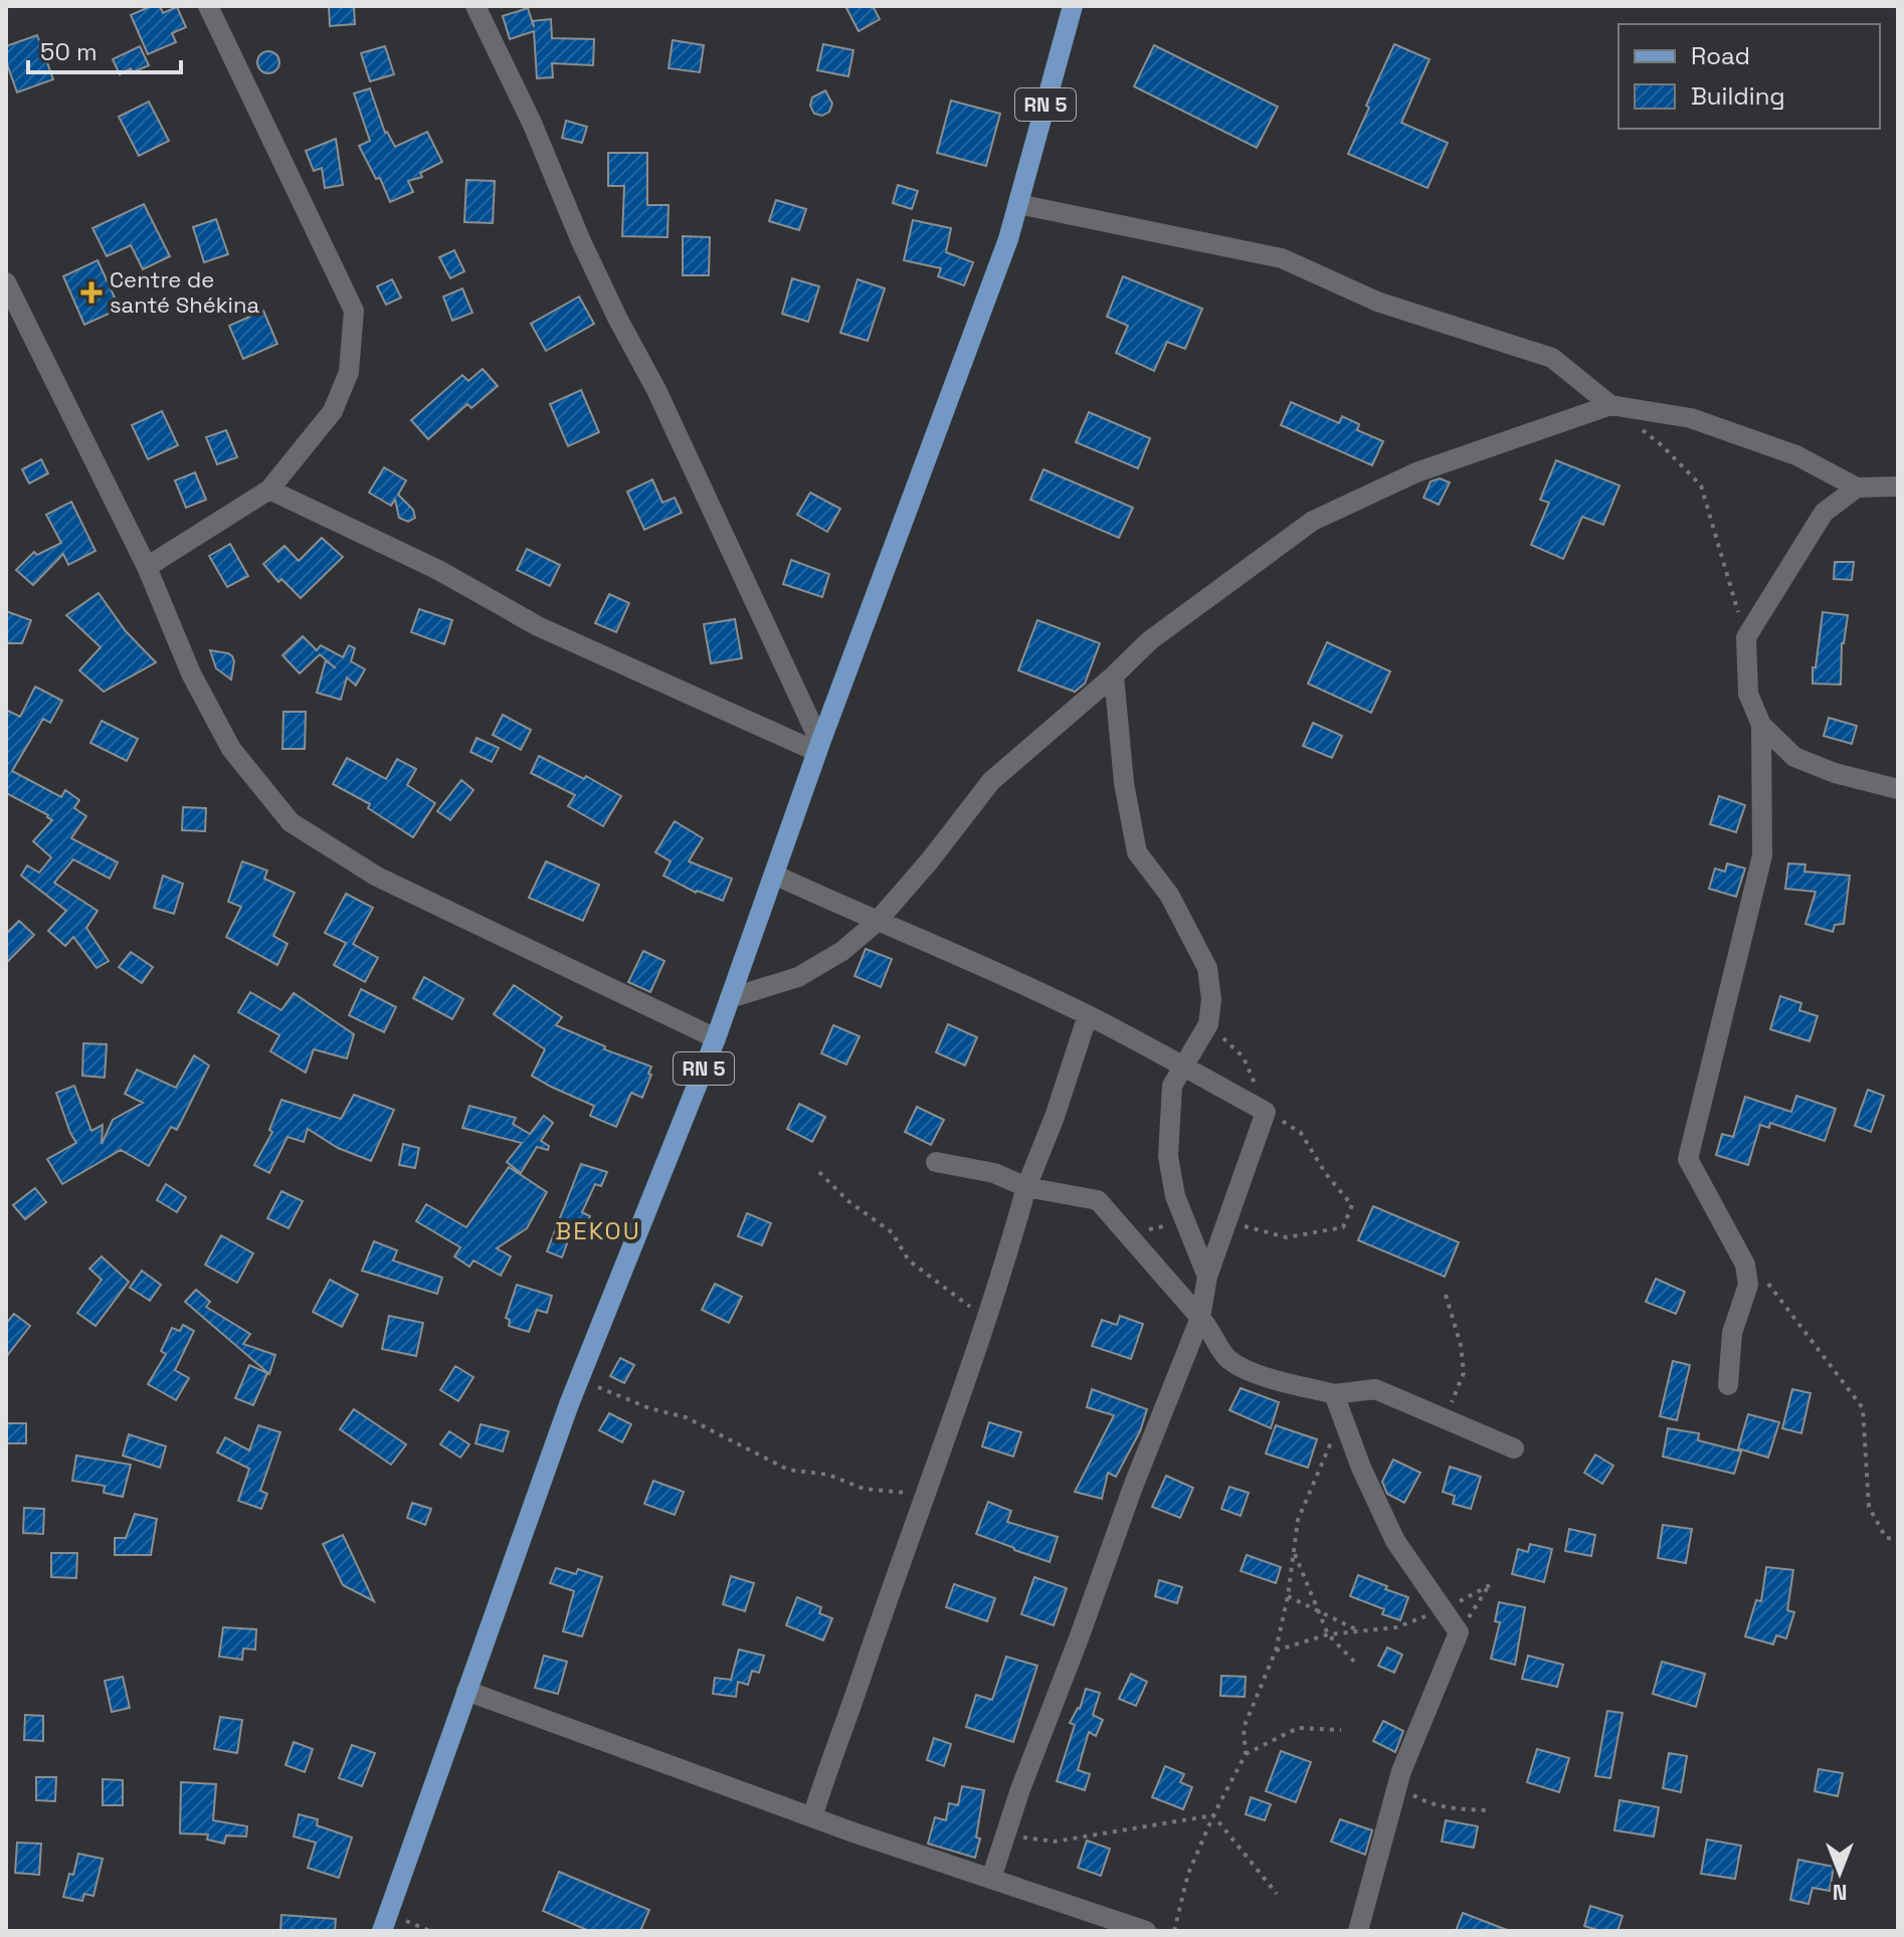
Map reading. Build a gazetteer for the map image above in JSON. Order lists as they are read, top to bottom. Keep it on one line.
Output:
{"streets":{"main road":["RN 5"]},"districts":["BEKOU"],"places":{"health":["Centre de santé Shékina"]},"legend":["Road","Building"],"scale_bar":"50 m","north":"bottom"}
